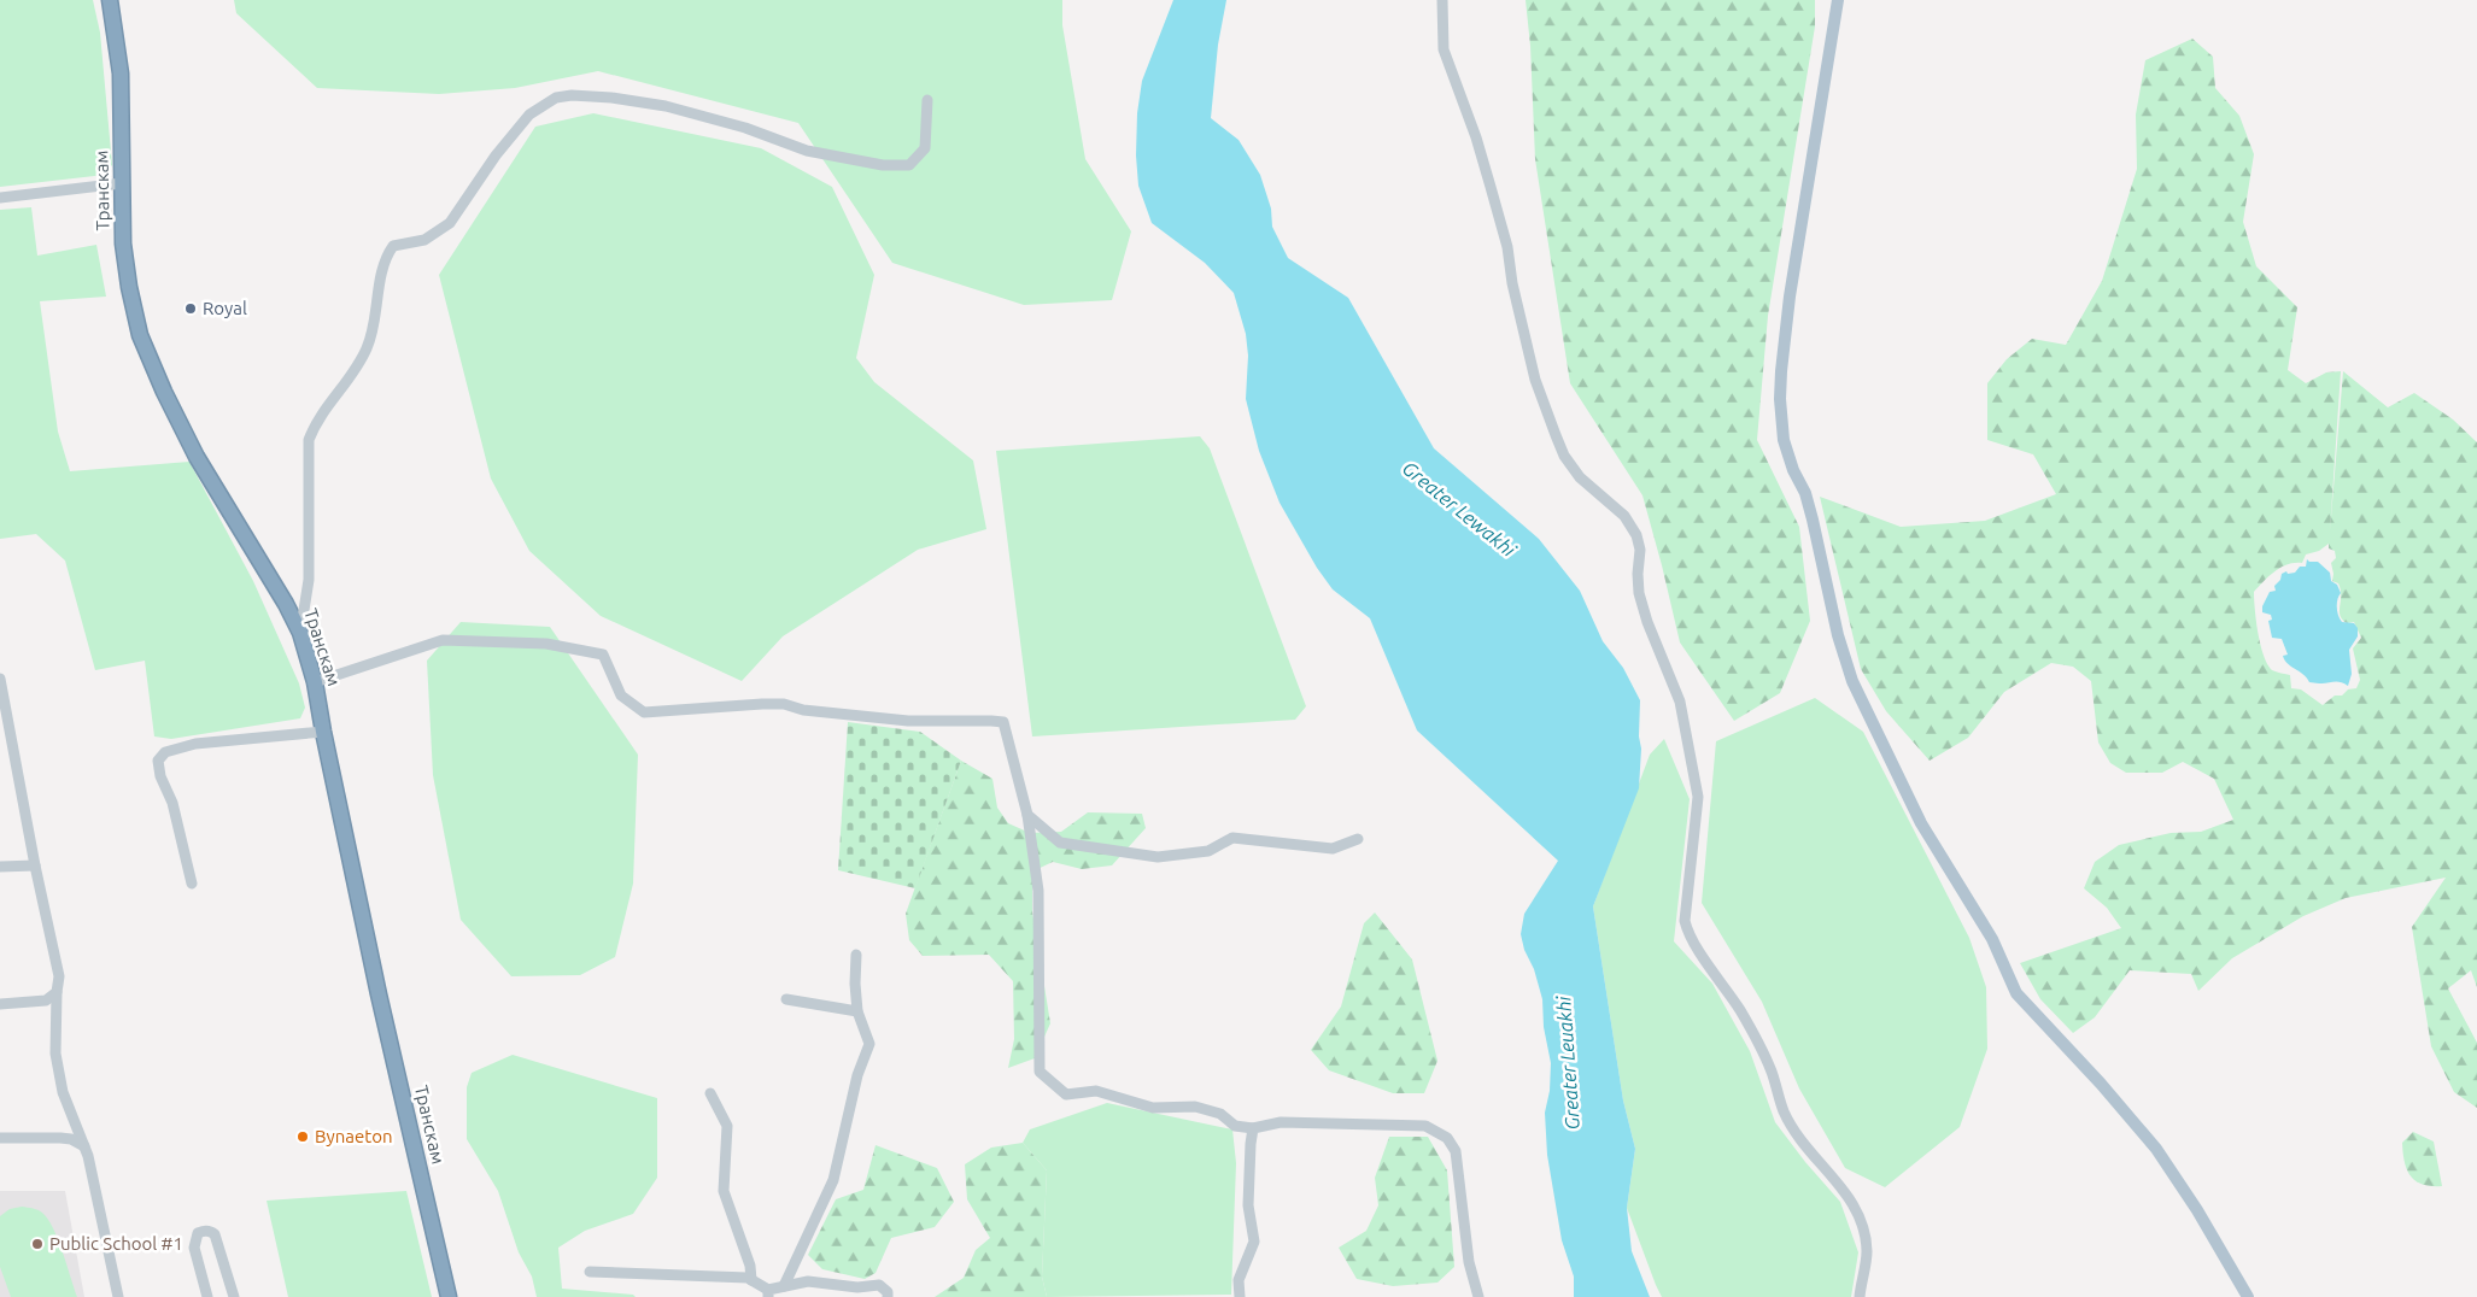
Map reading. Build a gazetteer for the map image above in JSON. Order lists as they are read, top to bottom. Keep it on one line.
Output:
{"streets":{"highway":["Транскам"]},"water":["Greater Lewakhi","Greater Leuakhi"],"places":["Royal","Bynaeton","Public School #1"]}
